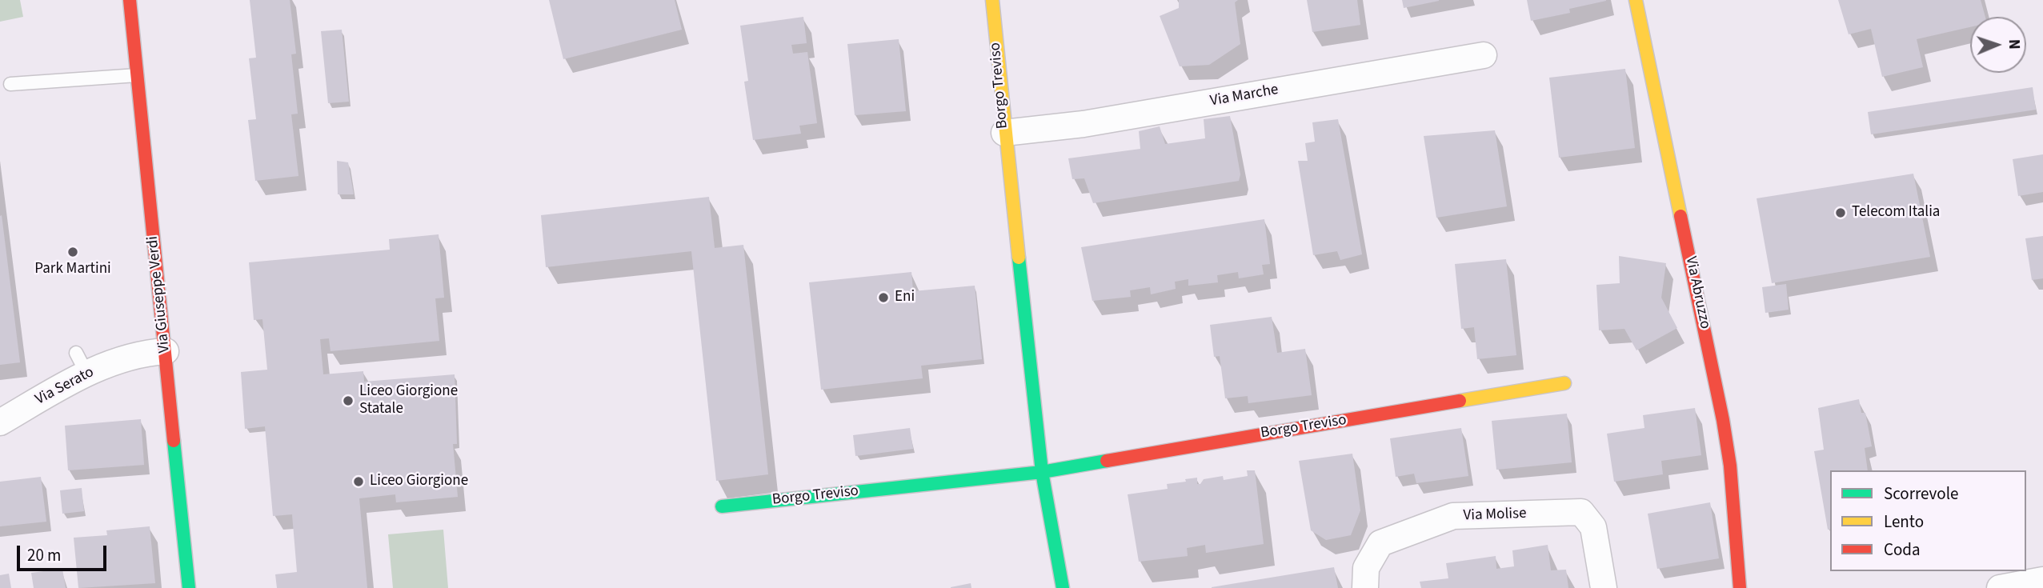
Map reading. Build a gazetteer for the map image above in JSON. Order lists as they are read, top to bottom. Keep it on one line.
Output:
{"streets":{"street":["Borgo Treviso","Via Marche","Via Abruzzo","Via Giuseppe Verdi","Via Serato","Via Molise"]},"crossings":[["Borgo Treviso","Via Marche"],["Via Giuseppe Verdi","Via Serato"]],"places":["Telecom Italia","Park Martini","Eni","Liceo Giorgione Statale","Liceo Giorgione"],"legend":["Scorrevole","Lento","Coda"],"scale_bar":"20 m","north":"right"}
